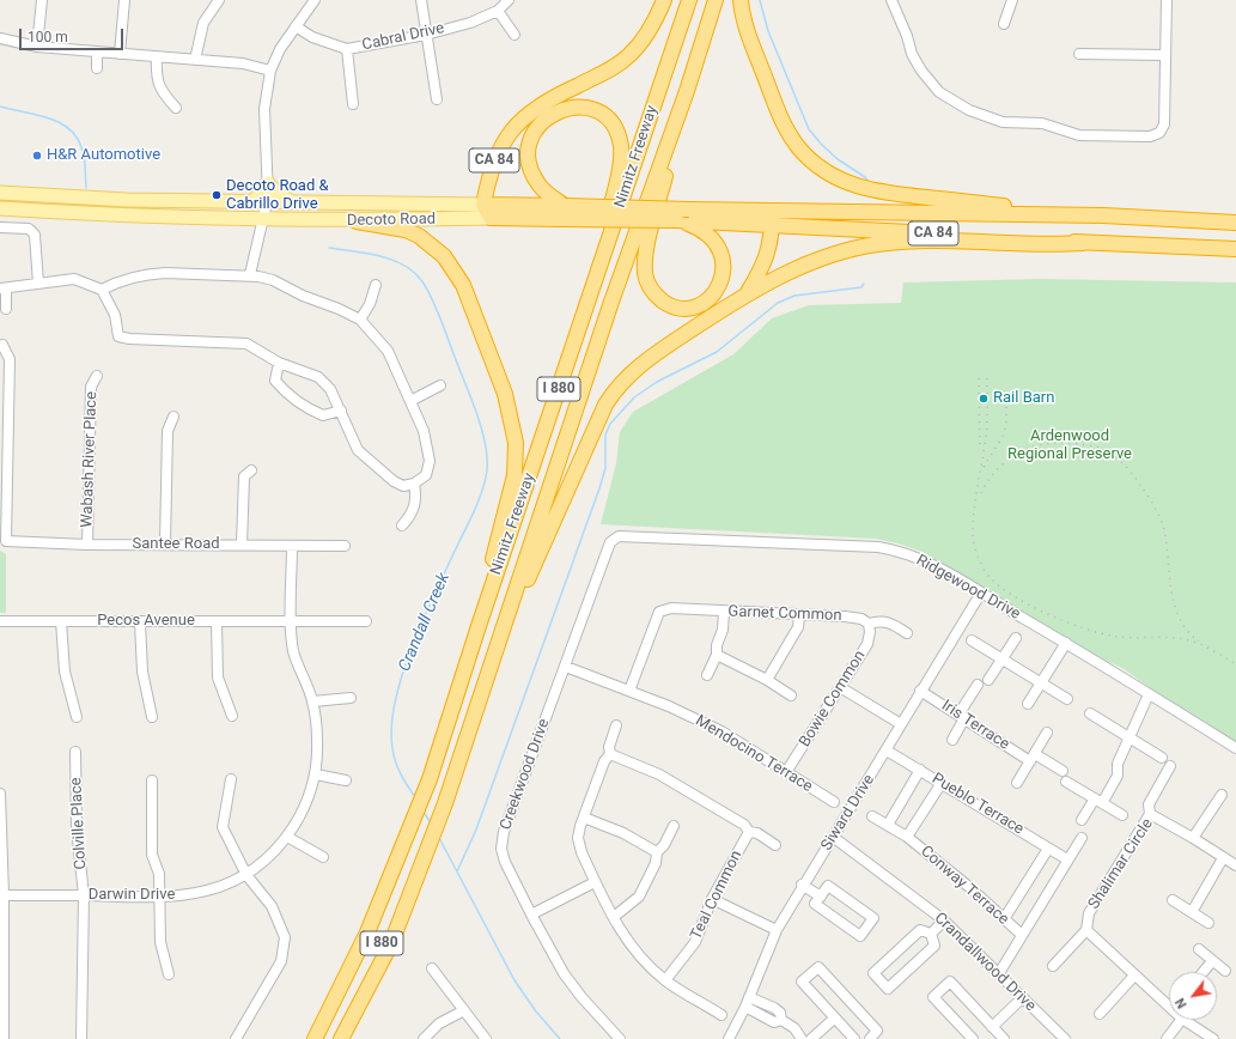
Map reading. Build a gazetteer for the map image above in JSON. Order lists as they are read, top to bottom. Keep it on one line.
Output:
{"streets":{"highway":["Nimitz Freeway","CA 84","Decoto Road","I 880"],"street":["Cabral Drive","Wabash River Place","Santee Road","Ridgewood Drive","Garnet Common","Pecos Avenue","Bowie Common","Iris Terrace","Mendocino Terrace","Creekwood Drive","Pueblo Terrace","Siward Drive","Colville Place","Shalimar Circle","Conway Terrace","Darwin Drive","Teal Common","Crandallwood Drive"]},"crossings":[["Nimitz Freeway","I 880"],["CA 84","Decoto Road"],["Wabash River Place","Santee Road"],["Santee Road","Darwin Drive"],["Ridgewood Drive","Creekwood Drive"],["Ridgewood Drive","Siward Drive"],["Garnet Common","Bowie Common"],["Garnet Common","Mendocino Terrace"],["Pecos Avenue","Darwin Drive"],["Bowie Common","Mendocino Terrace"],["Iris Terrace","Siward Drive"],["Mendocino Terrace","Creekwood Drive"],["Pueblo Terrace","Siward Drive"],["Pueblo Terrace","Conway Terrace"],["Siward Drive","Crandallwood Drive"],["Colville Place","Darwin Drive"]],"water":["Crandall Creek"],"parks":["Ardenwood Regional Preserve"],"places":["H&R Automotive","Decoto Road & Cabrillo Drive","Rail Barn"],"scale_bar":"100 m","north":"bottom left"}
